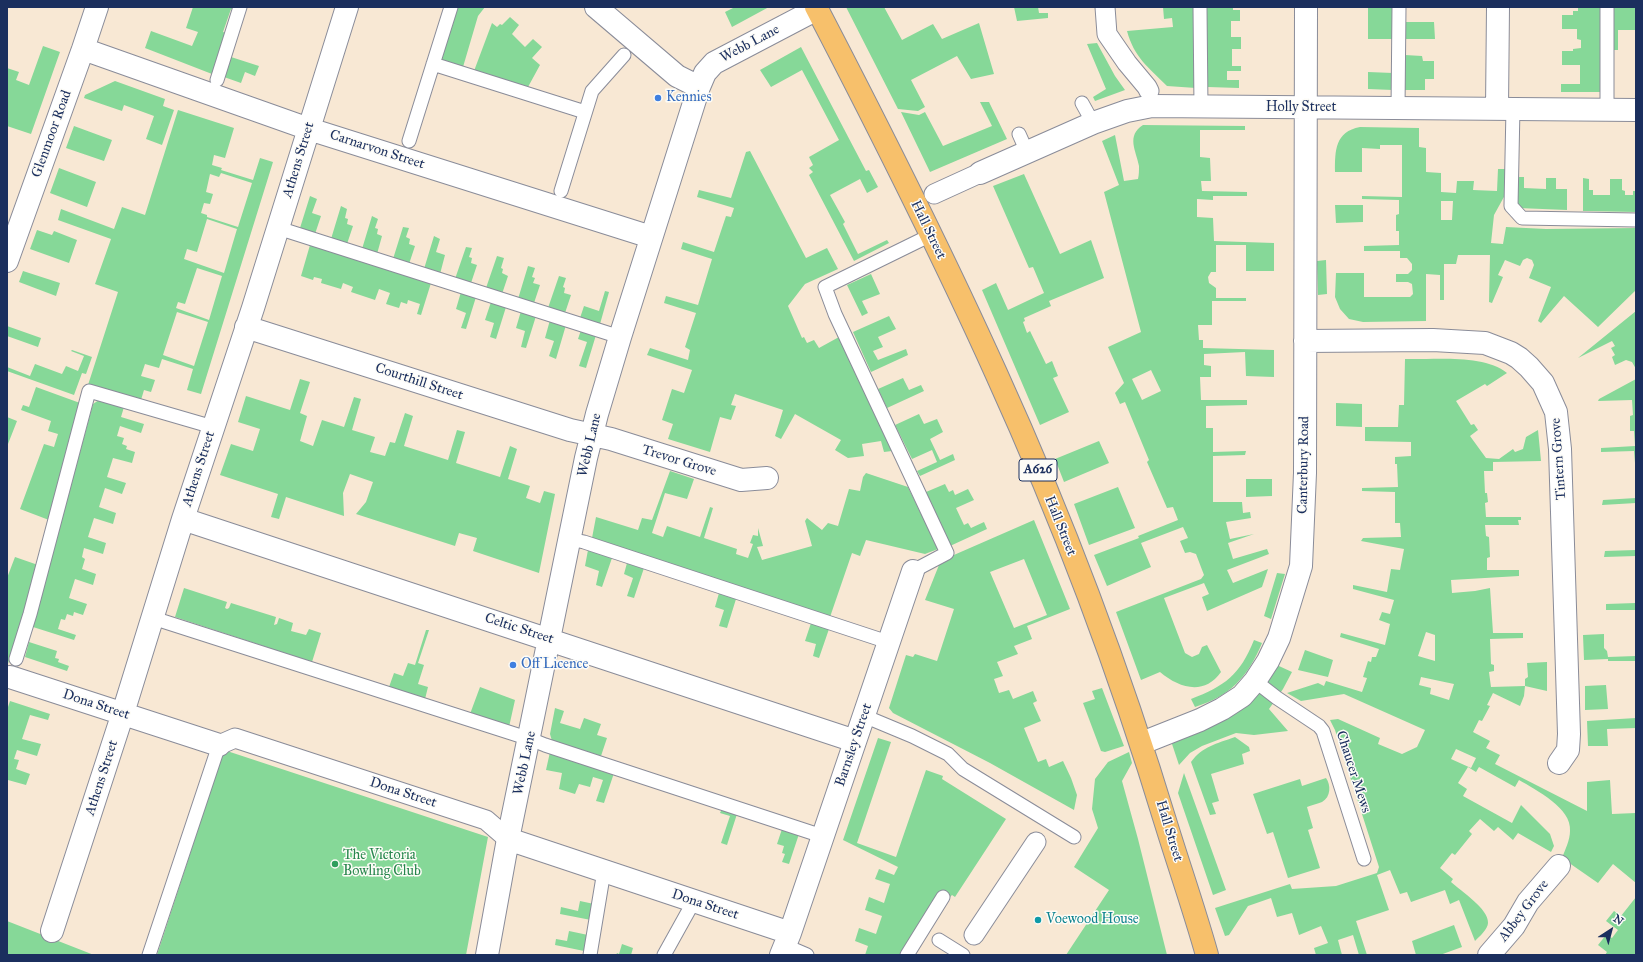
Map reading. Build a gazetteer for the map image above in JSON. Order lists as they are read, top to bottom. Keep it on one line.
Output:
{"streets":{"main road":["Hall Street","A626"],"street":["Webb Lane","Holly Street","Glenmoor Road","Carnarvon Street","Athens Street","Courthill Street","Tintern Grove","Trevor Grove","Canterbury Road","Celtic Street","Dona Street","Barnsley Street","Abbey Grove"],"lane":["Chaucer Mews"]},"crossings":[["Webb Lane","Carnarvon Street"],["Webb Lane","Hall Street"],["Webb Lane","Courthill Street"],["Webb Lane","Trevor Grove"],["Webb Lane","Celtic Street"],["Webb Lane","Dona Street"],["Holly Street","Canterbury Road"],["Glenmoor Road","Carnarvon Street"],["Carnarvon Street","Athens Street"],["Athens Street","Courthill Street"],["Athens Street","Celtic Street"],["Athens Street","Dona Street"],["Hall Street","Canterbury Road"],["Hall Street","Barnsley Street"],["Courthill Street","Trevor Grove"],["Tintern Grove","Canterbury Road"],["Canterbury Road","Chaucer Mews"],["Celtic Street","Barnsley Street"],["Dona Street","Barnsley Street"]],"places":["Kennies","Off Licence","The Victoria Bowling Club","Voewood House"],"north":"top right"}
